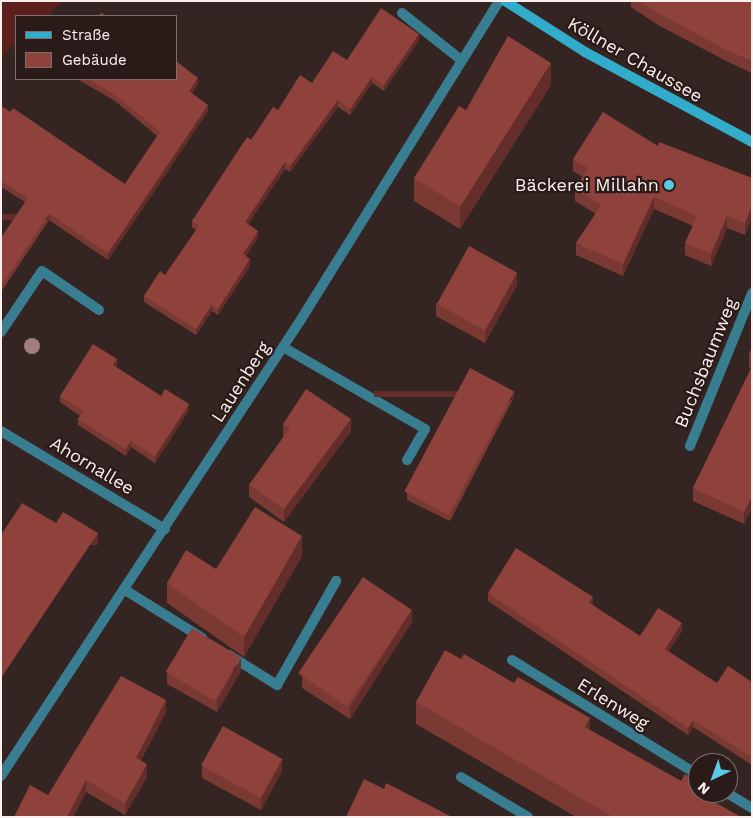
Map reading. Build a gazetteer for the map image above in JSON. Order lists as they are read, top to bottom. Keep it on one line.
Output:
{"streets":{"street":["Köllner Chaussee","Buchsbaumweg","Lauenberg","Ahornallee","Erlenweg"]},"crossings":[["Lauenberg","Ahornallee"]],"places":["Bäckerei Millahn"],"legend":["Straße","Gebäude"],"north":"bottom left"}
